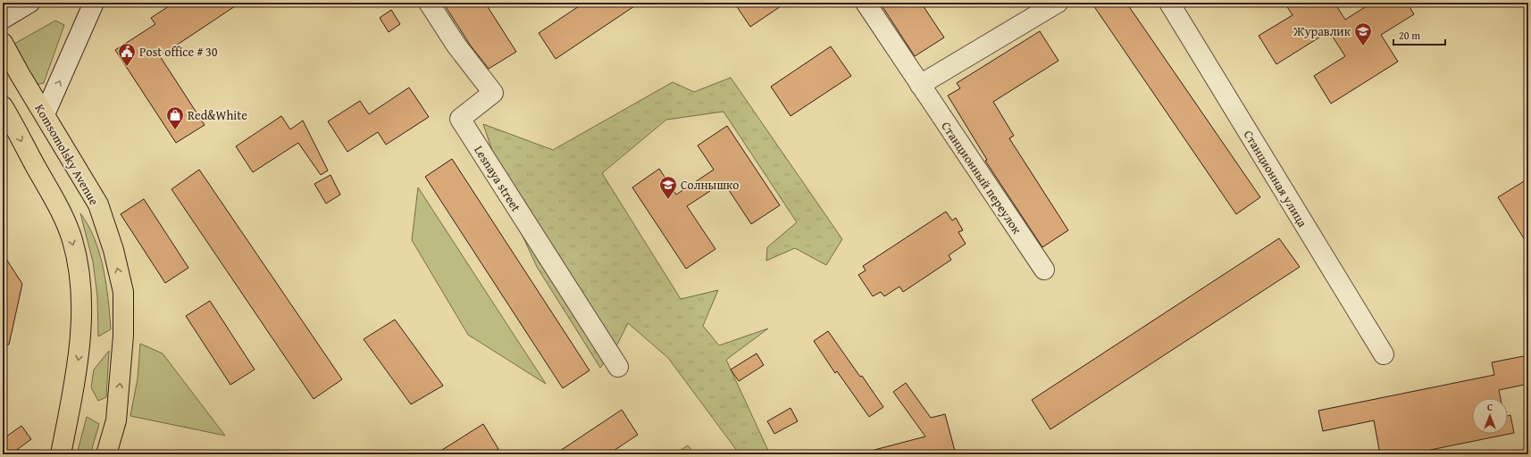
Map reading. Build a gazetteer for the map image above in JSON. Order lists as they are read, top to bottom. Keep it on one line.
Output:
{"streets":{"main road":["Komsomolsky Avenue"],"street":["Станционный переулок","Lesnaya street","Станционная улица"]},"places":{"school or university":["Журавлик","Солнышко"],"public building":["Post office # 30"],"shop":["Red&White"]},"scale_bar":"20 m","north":"top"}
